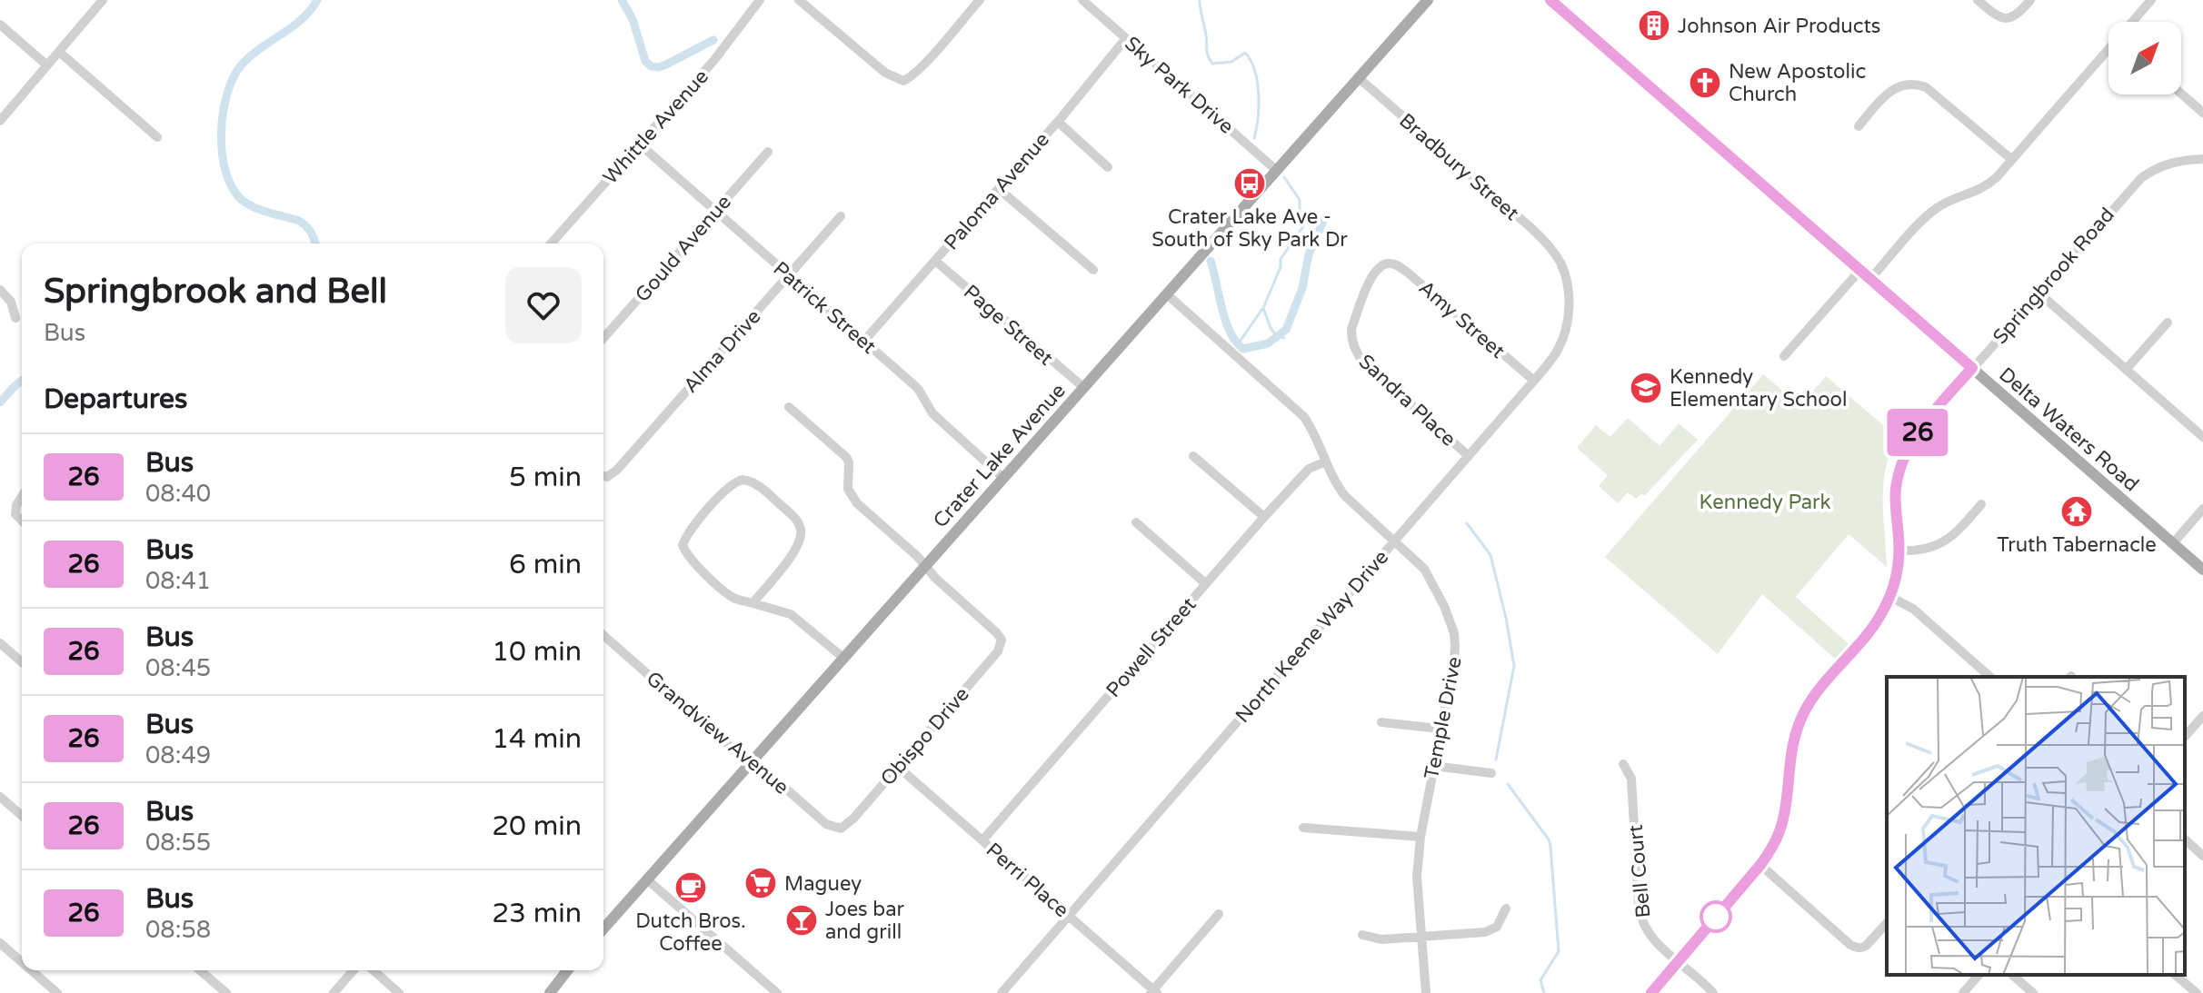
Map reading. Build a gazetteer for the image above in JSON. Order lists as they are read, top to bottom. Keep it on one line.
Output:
{"streets":{"main road":["Delta Waters Road","Crater Lake Avenue"],"street":["Sky Park Drive","Whittle Avenue","Bradbury Street","Paloma Avenue","Gould Avenue","Springbrook Road","Patrick Street","Amy Street","Page Street","Alma Drive","Sandra Place","North Keene Way Drive","Powell Street","Temple Drive","Grandview Avenue","Obispo Drive","Bell Court","Perri Place"]},"crossings":[["Sky Park Drive","Paloma Avenue"],["Sky Park Drive","Crater Lake Avenue"],["Whittle Avenue","Patrick Street"],["Bradbury Street","Crater Lake Avenue"],["Bradbury Street","North Keene Way Drive"],["Paloma Avenue","Patrick Street"],["Paloma Avenue","Page Street"],["Gould Avenue","Patrick Street"],["Springbrook Road","Delta Waters Road"],["Springbrook Road","Bell Court"],["Patrick Street","Alma Drive"],["Patrick Street","Crater Lake Avenue"],["Amy Street","Sandra Place"],["Amy Street","North Keene Way Drive"],["Page Street","Crater Lake Avenue"],["Sandra Place","North Keene Way Drive"],["Crater Lake Avenue","Temple Drive"],["Crater Lake Avenue","Grandview Avenue"],["Crater Lake Avenue","Obispo Drive"],["North Keene Way Drive","Temple Drive"],["North Keene Way Drive","Perri Place"],["Powell Street","Temple Drive"],["Powell Street","Perri Place"],["Grandview Avenue","Obispo Drive"],["Obispo Drive","Perri Place"]],"parks":["Kennedy Park"],"places":{"building":["Johnson Air Products"],"church":["New Apostolic Church"],"bus stop":["Crater Lake Ave - South of Sky Park Dr"],"school or university":["Kennedy Elementary School"],"temple":["Truth Tabernacle"],"supermarket":["Maguey"],"cafe":["Dutch Bros. Coffee"],"bar":["Joes bar and grill"]},"lines":["bus line 26"],"north":"top right","page":{"on_map":"26","heading":[["Springbrook and Bell","Bus"],"Departures"],"list":[{"mark":"26","name":"Bus","note":"08:40","value":"5 min"},{"mark":"26","name":"Bus","note":"08:41","value":"6 min"},{"mark":"26","name":"Bus","note":"08:45","value":"10 min"},{"mark":"26","name":"Bus","note":"08:49","value":"14 min"},{"mark":"26","name":"Bus","note":"08:55","value":"20 min"},{"mark":"26","name":"Bus","note":"08:58","value":"23 min"}]}}
